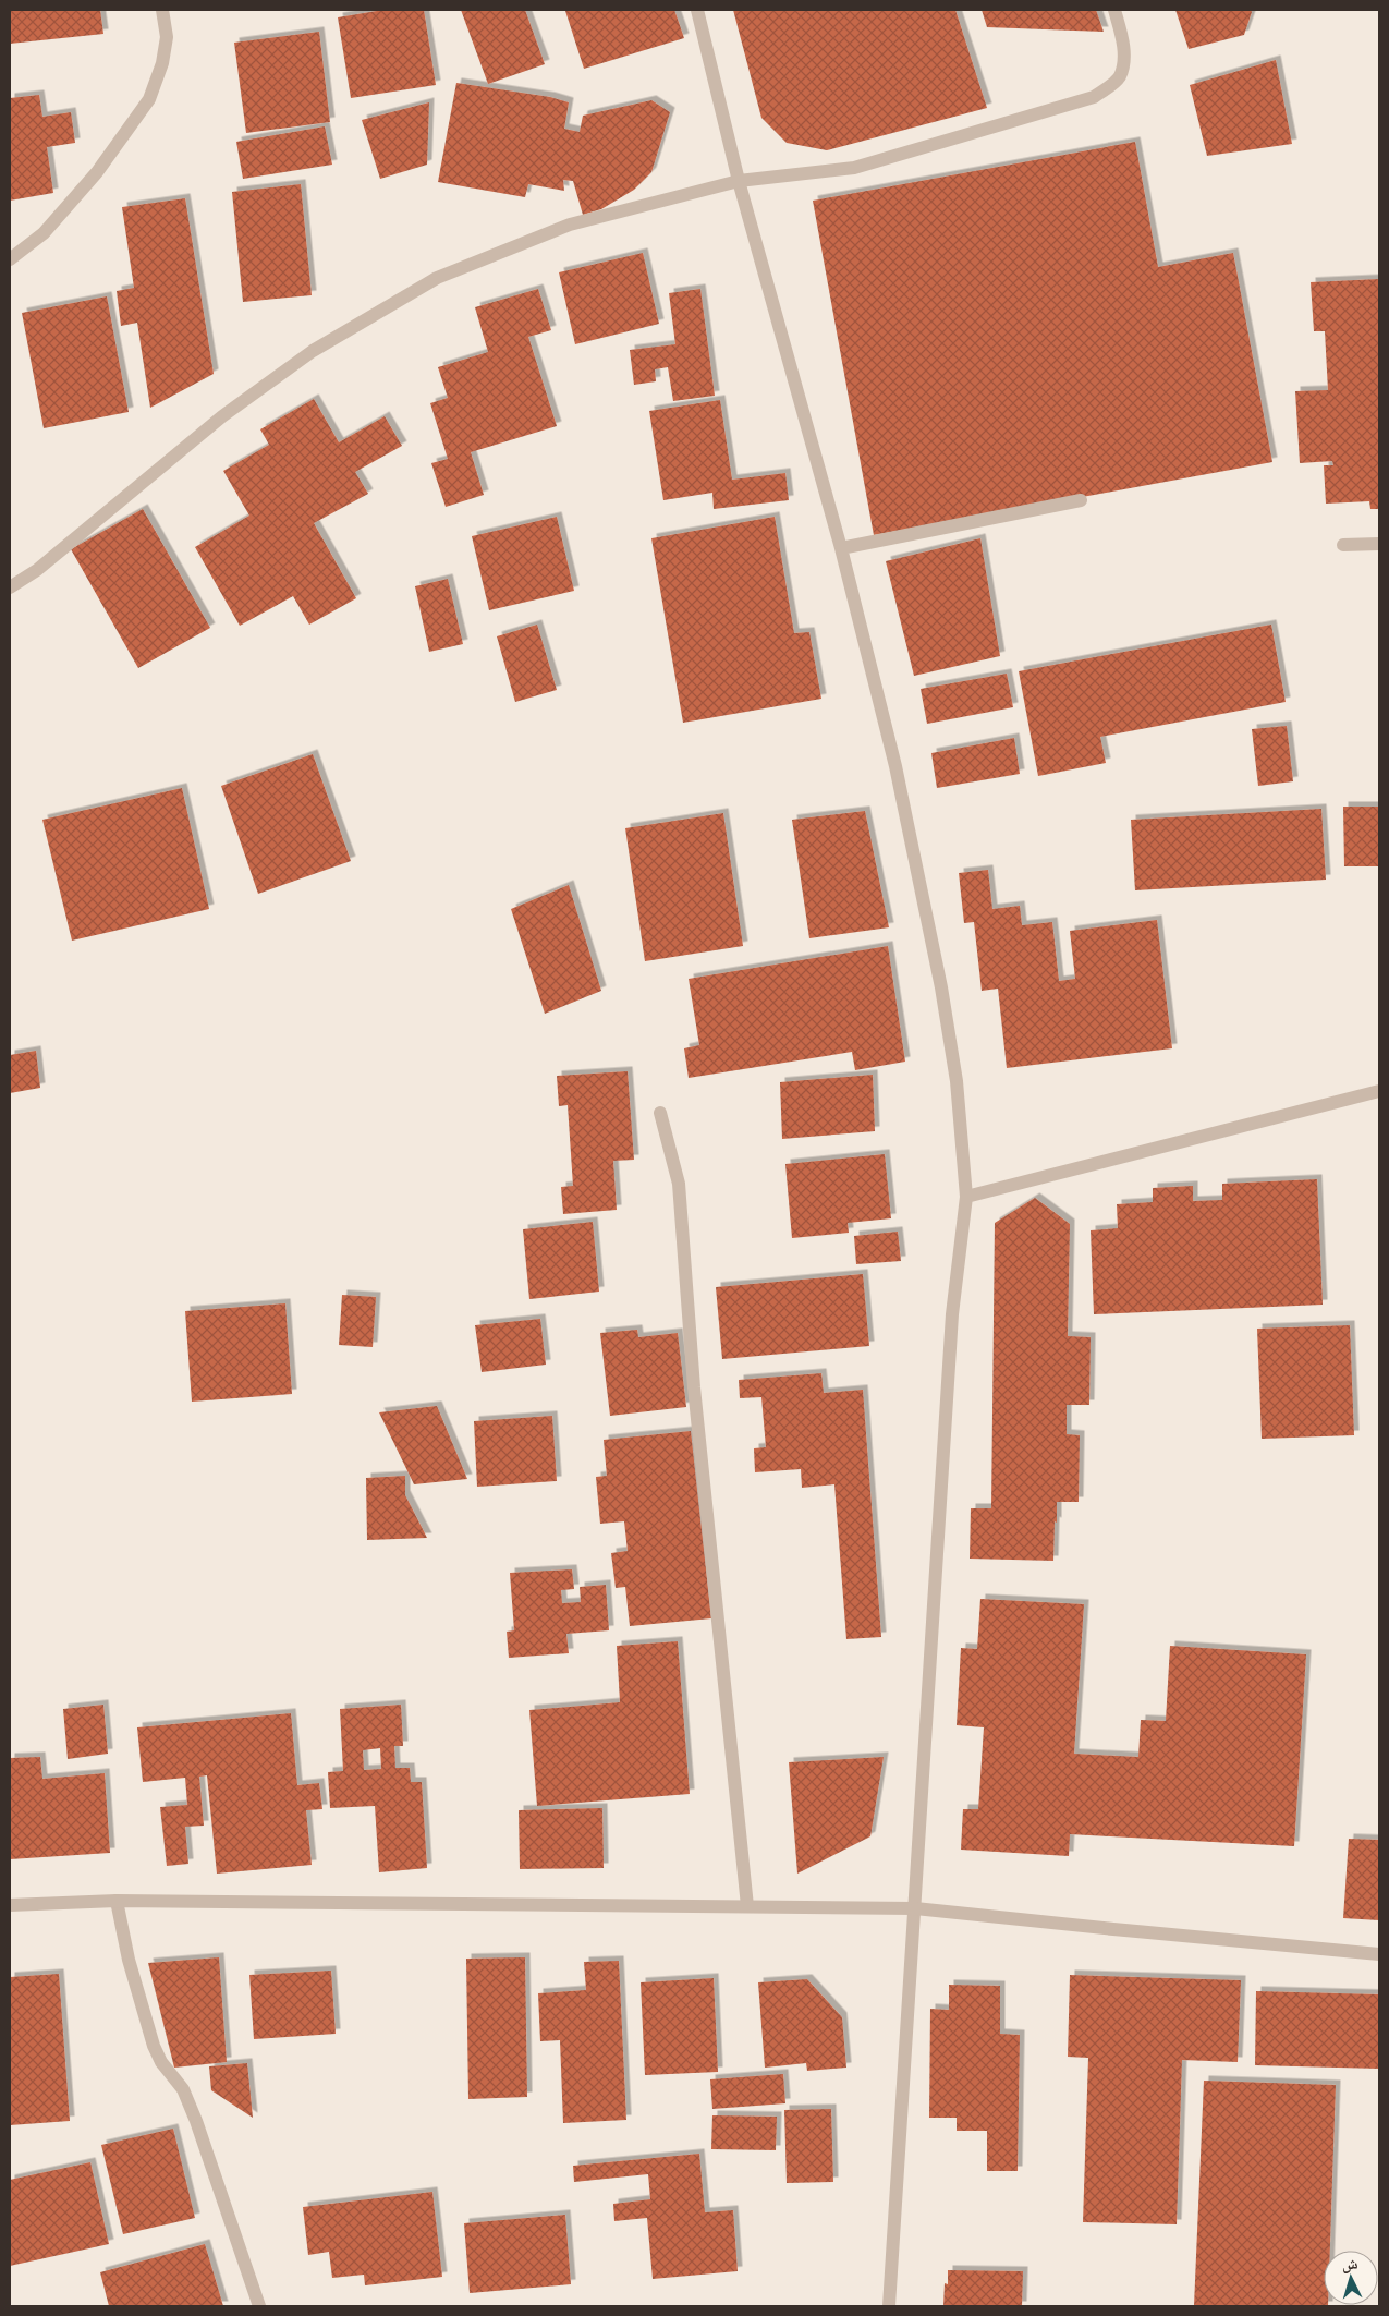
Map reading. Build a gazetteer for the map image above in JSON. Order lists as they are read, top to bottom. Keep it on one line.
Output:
{"north":"top"}
